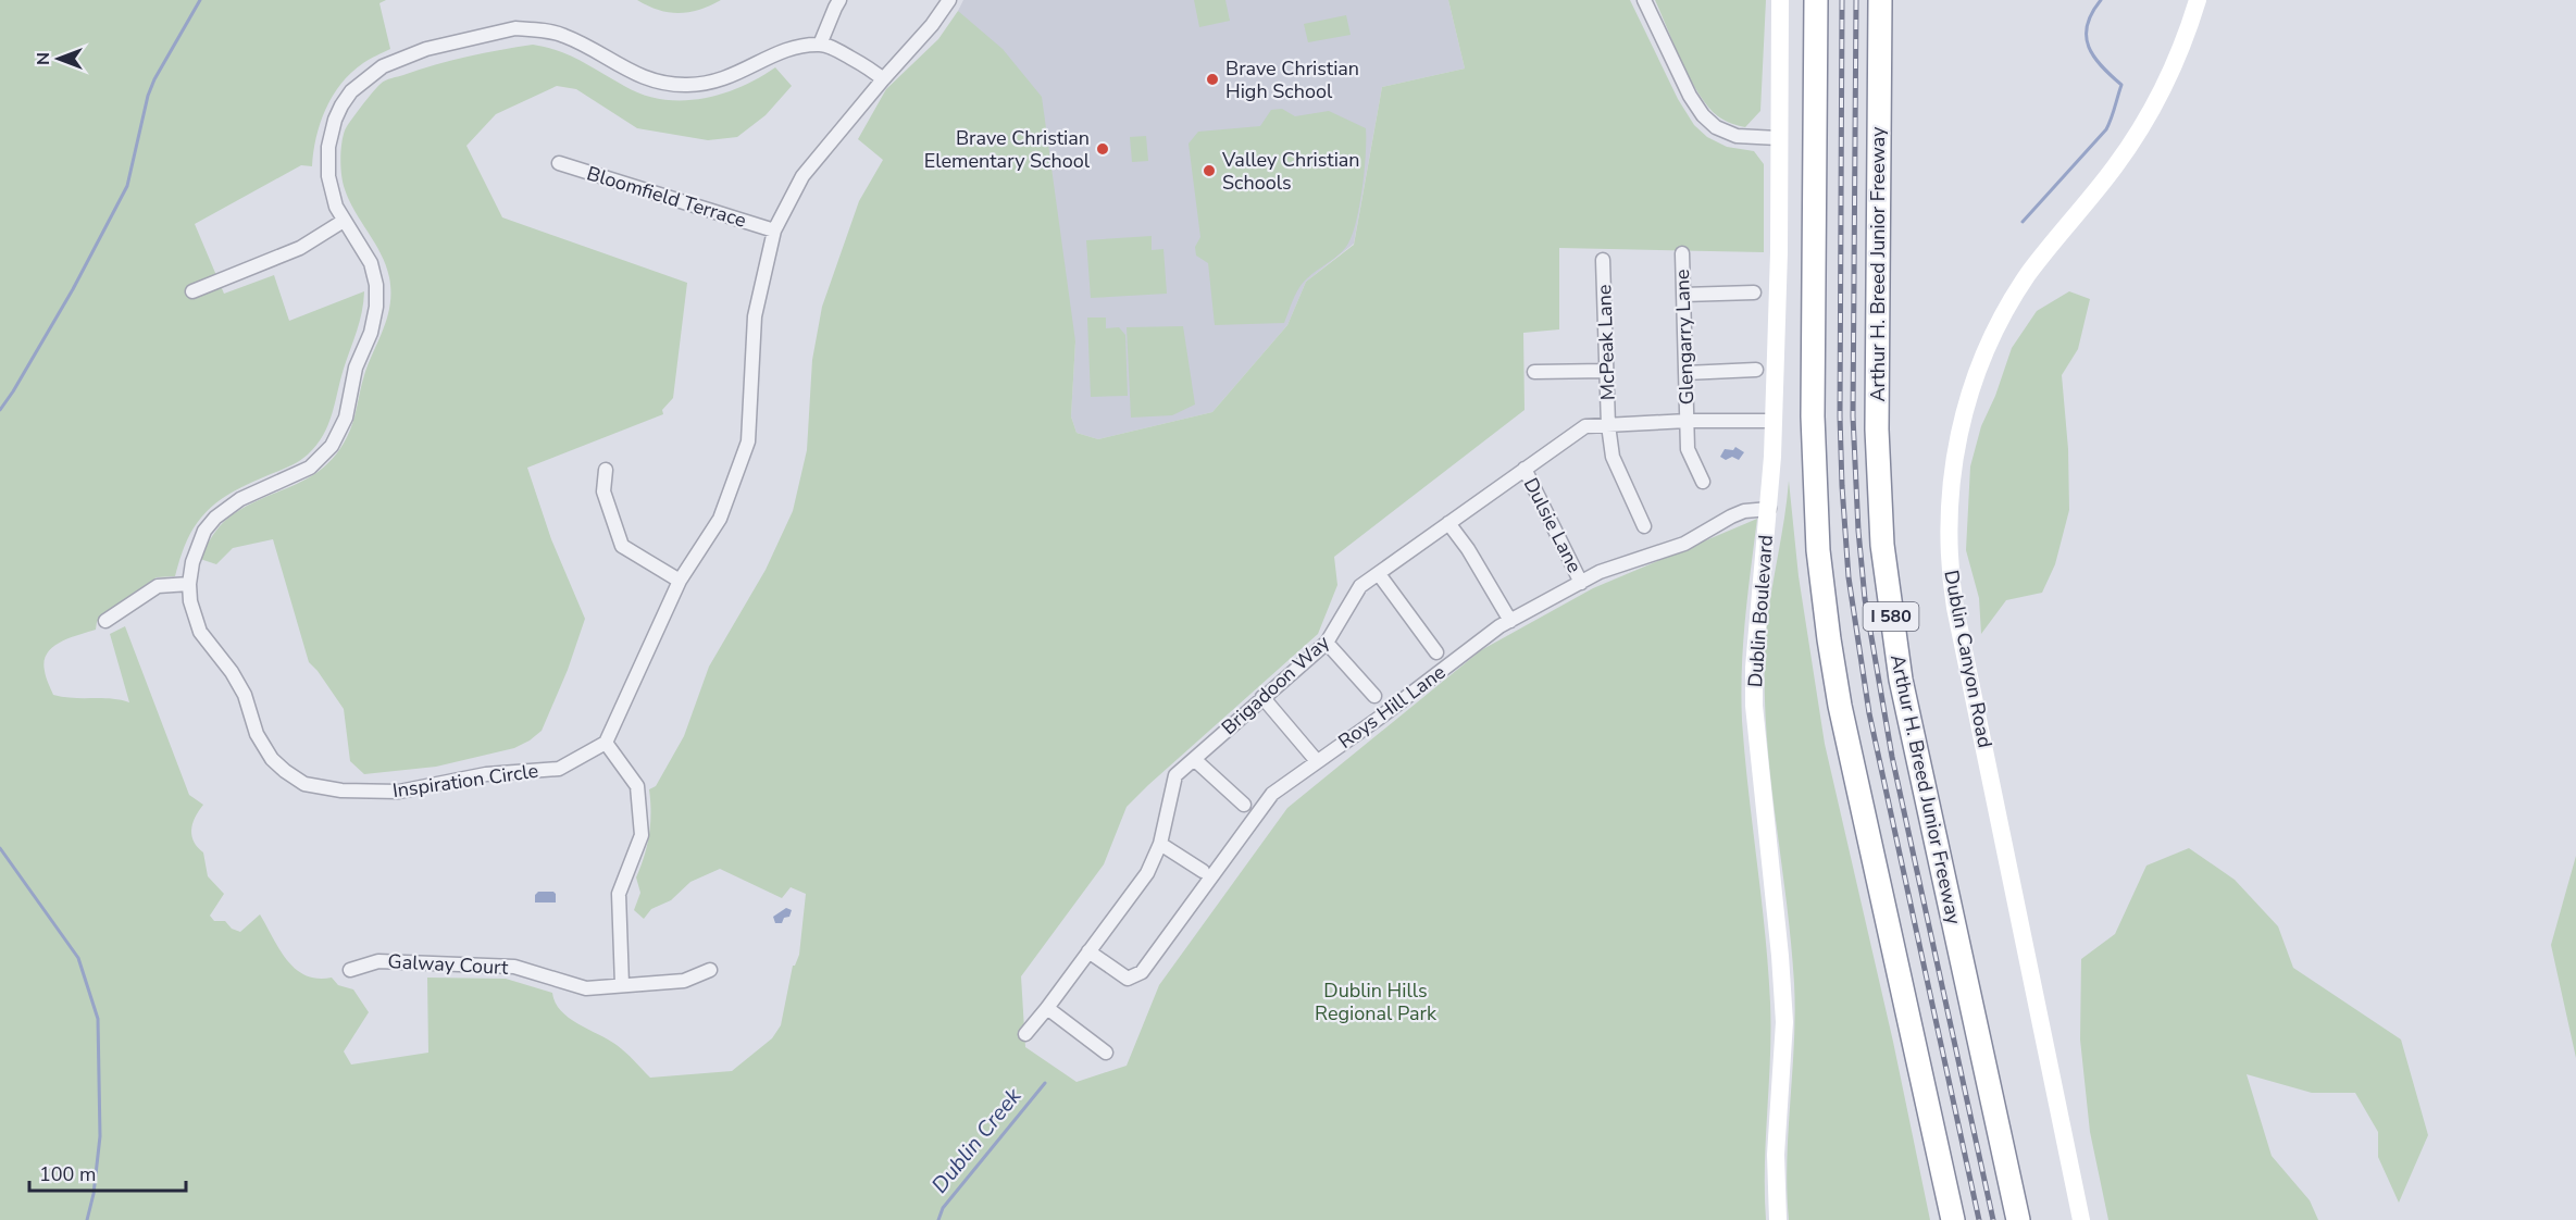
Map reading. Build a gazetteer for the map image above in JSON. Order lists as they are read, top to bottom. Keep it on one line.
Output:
{"streets":{"highway":["Arthur H. Breed Junior Freeway","I 580"],"main road":["Dublin Boulevard","Dublin Canyon Road"],"street":["Bloomfield Terrace","Glengarry Lane","McPeak Lane","Dulsie Lane","Brigadoon Way","Roys Hill Lane","Inspiration Circle","Galway Court"]},"crossings":[["Glengarry Lane","Brigadoon Way"],["McPeak Lane","Brigadoon Way"],["Dulsie Lane","Brigadoon Way"],["Dulsie Lane","Roys Hill Lane"],["Dublin Boulevard","Brigadoon Way"],["Dublin Boulevard","Roys Hill Lane"],["Brigadoon Way","Roys Hill Lane"]],"water":["Dublin Creek"],"parks":["Dublin Hills Regional Park"],"places":["Brave Christian High School","Brave Christian Elementary School","Valley Christian Schools"],"scale_bar":"100 m","north":"left"}
